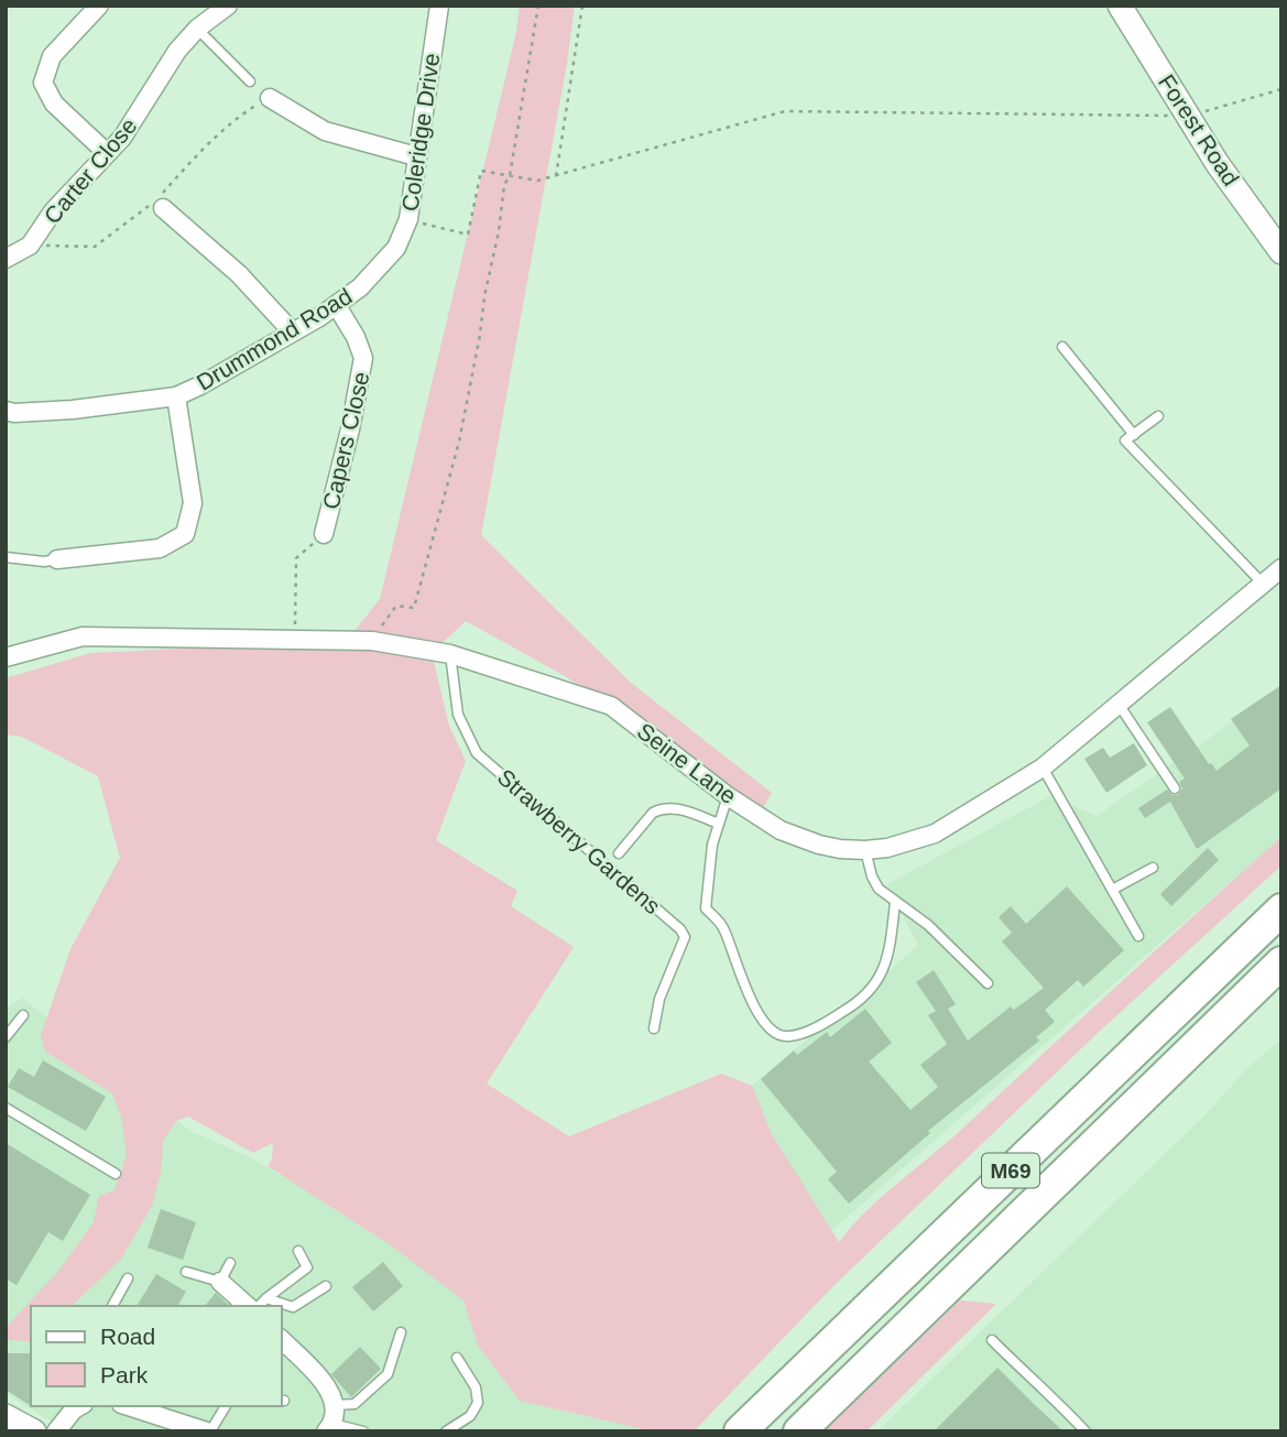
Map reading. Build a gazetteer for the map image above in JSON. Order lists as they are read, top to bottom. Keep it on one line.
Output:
{"streets":{"highway":["M69"],"street":["Forest Road","Coleridge Drive","Carter Close","Drummond Road","Capers Close","Seine Lane"],"lane":["Strawberry Gardens"]},"crossings":[["Coleridge Drive","Drummond Road"],["Drummond Road","Capers Close"],["Seine Lane","Strawberry Gardens"]],"legend":["Road","Park"]}
